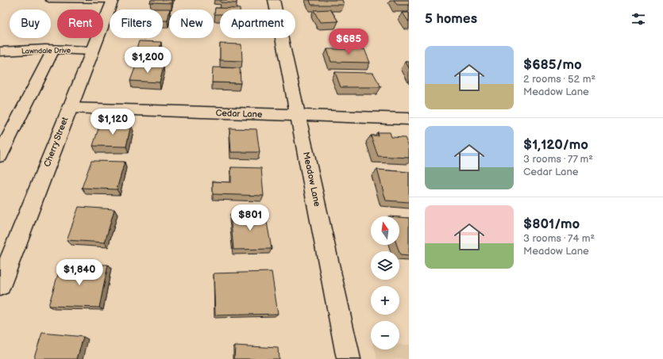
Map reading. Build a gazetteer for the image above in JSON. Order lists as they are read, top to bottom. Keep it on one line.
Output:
{"streets":{"street":["Lawndale Drive","Cedar Lane","Cherry Street","Meadow Lane"]},"crossings":[["Lawndale Drive","Cherry Street"],["Cedar Lane","Cherry Street"],["Cedar Lane","Meadow Lane"]],"north":"top","page":{"heading":"5 homes","chip":["Buy","Rent","Filters","New","Apartment"],"price":["$685","$1,200","$1,120","$801","$1,840"],"list":[{"name":"$685/mo","note":"2 rooms · 52 m² · Meadow Lane"},{"name":"$1,120/mo","note":"3 rooms · 77 m² · Cedar Lane"},{"name":"$801/mo","note":"3 rooms · 74 m² · Meadow Lane"}],"map_buttons":["+","−"]}}
